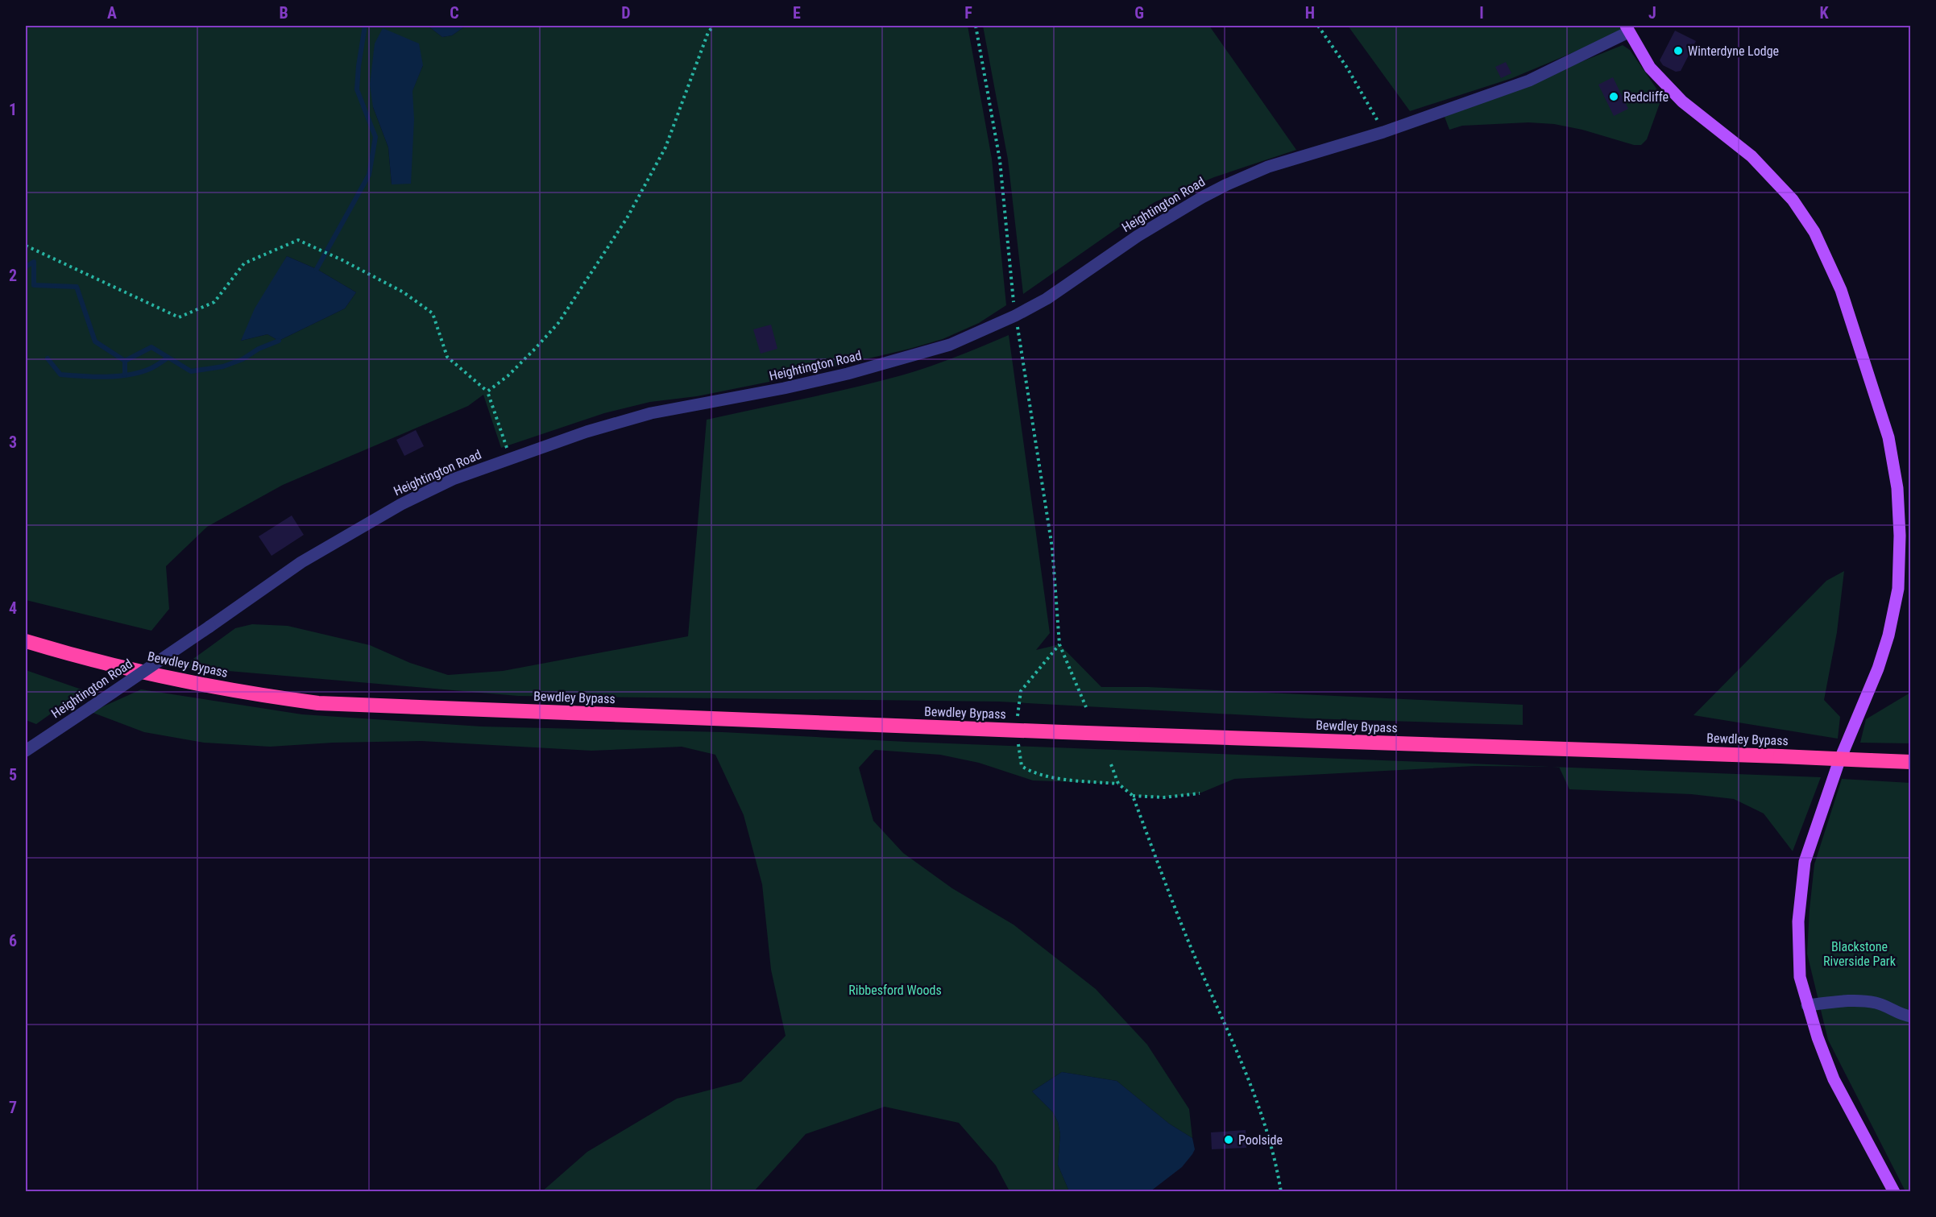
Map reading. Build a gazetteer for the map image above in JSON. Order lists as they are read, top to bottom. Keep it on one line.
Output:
{"streets":{"highway":["Bewdley Bypass"],"street":["Heightington Road"]},"parks":["Blackstone Riverside Park","Ribbesford Woods"],"places":["Winterdyne Lodge","Redcliffe","Poolside"],"grid":{"columns":["A","B","C","D","E","F","G","H","I","J","K"],"rows":["1","2","3","4","5","6","7"]}}
